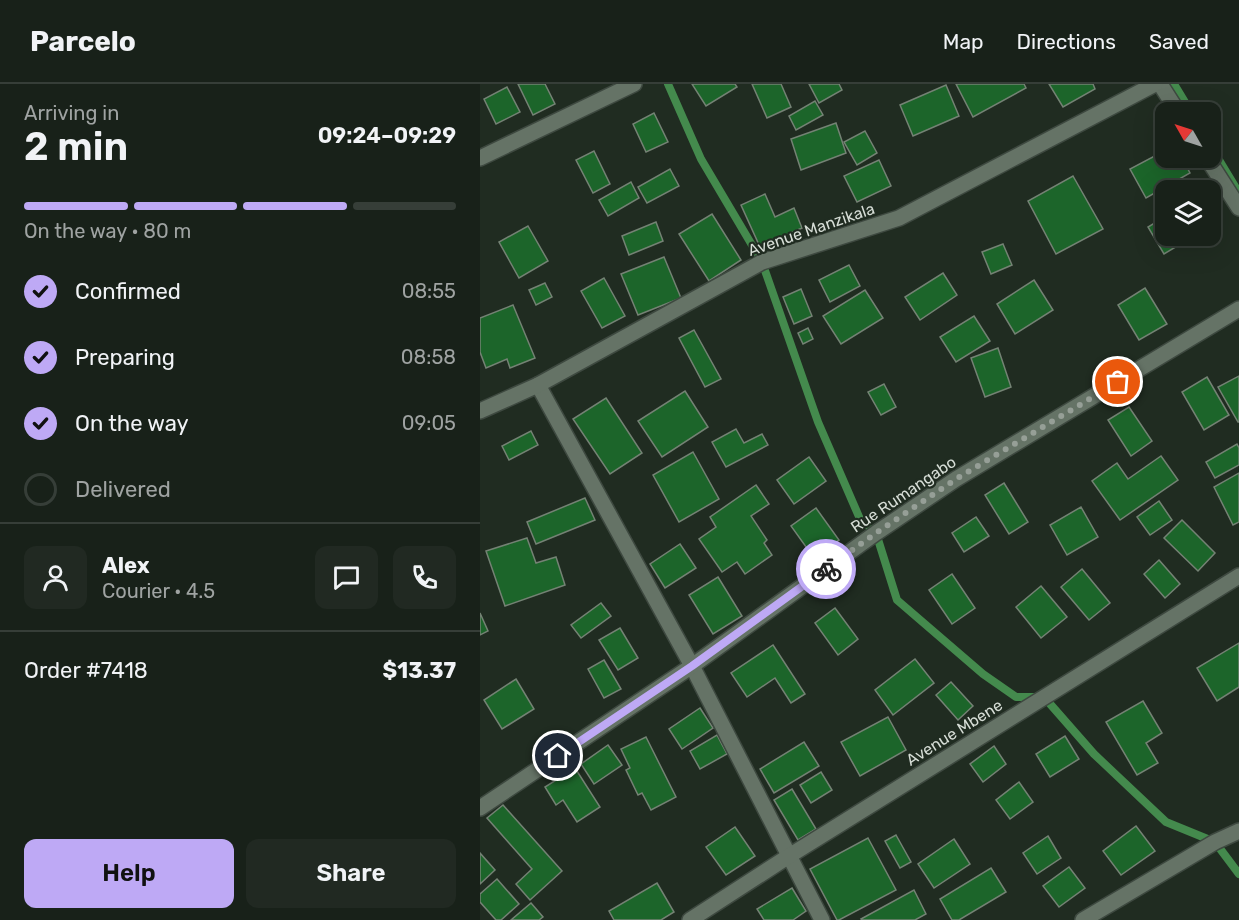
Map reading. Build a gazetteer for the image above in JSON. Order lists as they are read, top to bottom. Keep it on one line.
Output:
{"streets":{"street":["Avenue Manzikala","Rue Rumangabo","Avenue Mbene"]},"north":"top left","page":{"header":"Parcelo","nav":["Map","Directions","Saved"],"heading":["2 min","Arriving in","09:24–09:29"],"panel":["Alex","Courier · 4.5","Order #7418","$13.37"],"bar":"On the way · 80 m","list":[["Confirmed","08:55"],["Preparing","08:58"],["On the way","09:05"],"Delivered"],"buttons":["Help","Share"]}}
